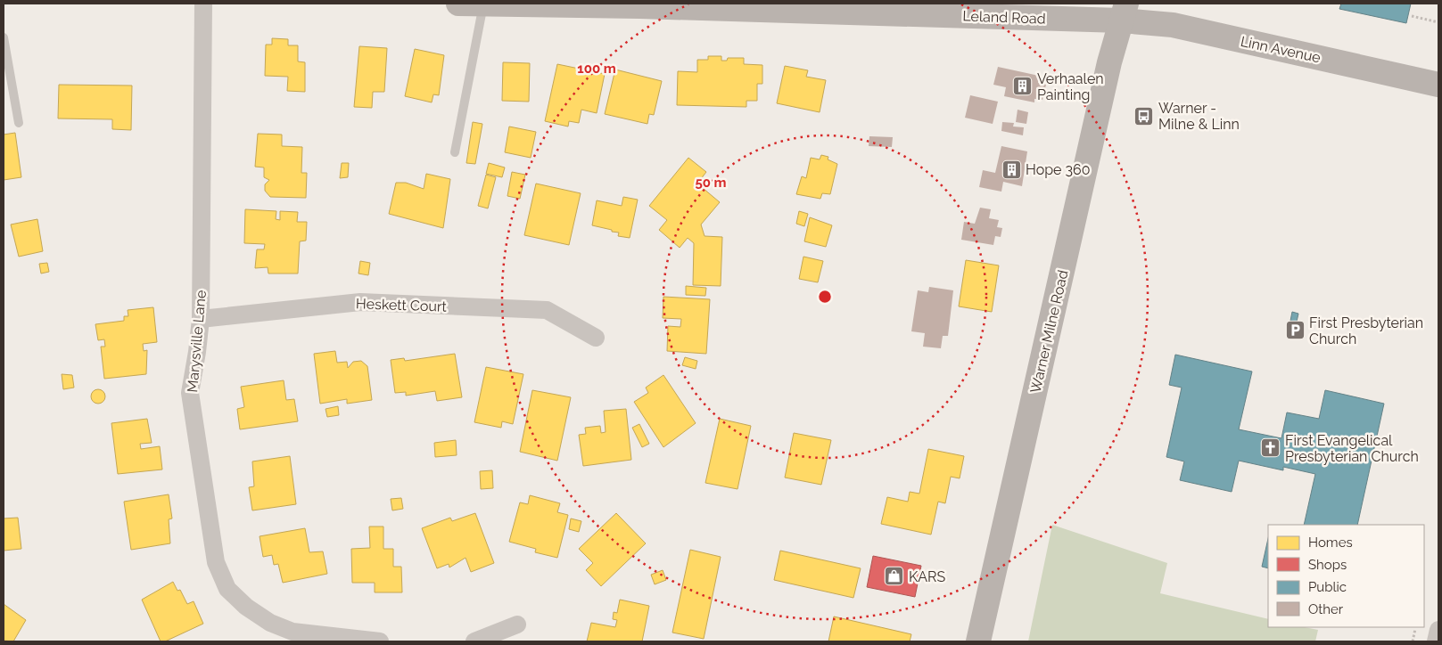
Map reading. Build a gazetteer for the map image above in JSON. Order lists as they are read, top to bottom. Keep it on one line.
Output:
{"streets":{"main road":["Leland Road","Linn Avenue","Warner Milne Road"],"street":["Heskett Court","Marysville Lane"]},"crossings":[["Leland Road","Linn Avenue"],["Leland Road","Warner Milne Road"],["Linn Avenue","Warner Milne Road"],["Heskett Court","Marysville Lane"]],"places":{"building":["Verhaalen Painting","Hope 360"],"bus stop":["Warner - Milne & Linn"],"parking":["First Presbyterian Church"],"church":["First Evangelical Presbyterian Church"],"shop":["KARS"]},"legend":["Homes","Shops","Public","Other"],"rings":["100 m","50 m"]}
